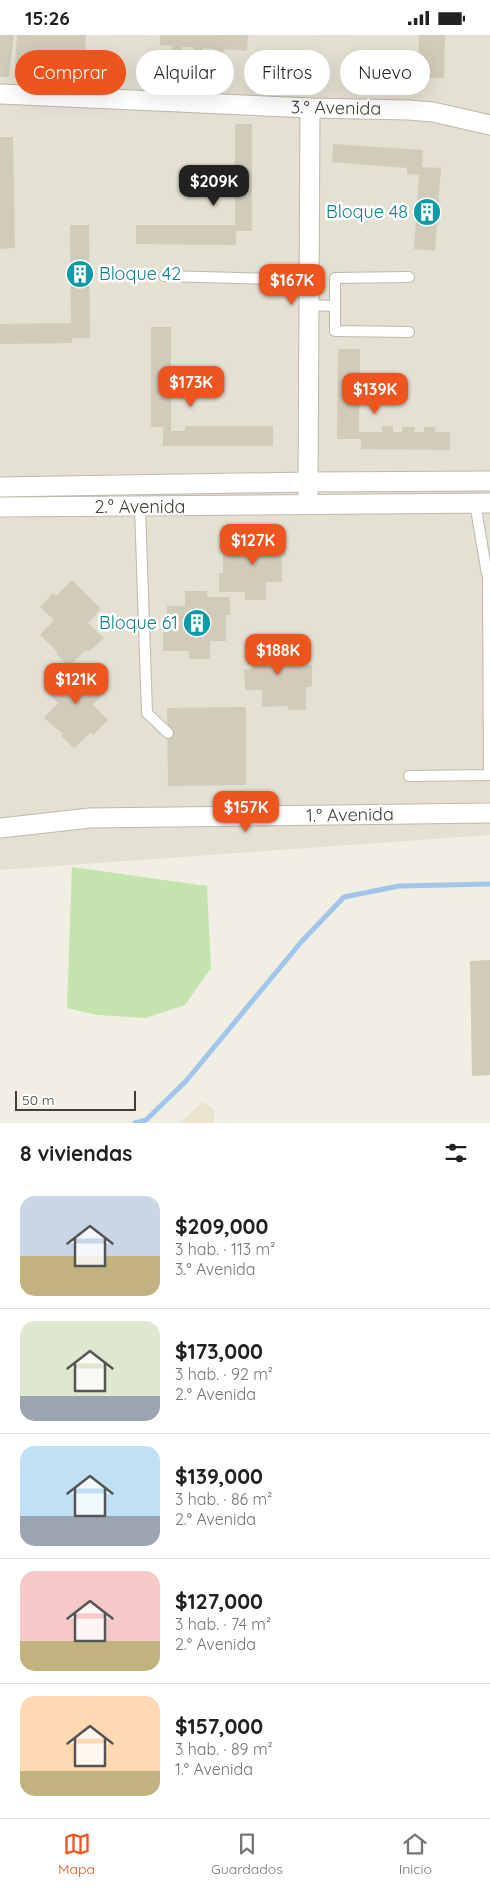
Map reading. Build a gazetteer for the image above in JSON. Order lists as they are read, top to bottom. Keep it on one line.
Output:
{"streets":{"street":["3.° Avenida","2.° Avenida","1.° Avenida"]},"places":{"building":["Bloque 48","Bloque 42","Bloque 61"]},"scale_bar":"50 m","page":{"status":"15:26","chip":["Comprar","Alquilar","Filtros","Nuevo"],"price":["$209K","$167K","$173K","$139K","$127K","$188K","$121K","$157K"],"scale":"50 m","heading":"8 viviendas","list":[{"name":"$209,000","note":"3 hab. · 113 m² · 3.° Avenida"},{"name":"$173,000","note":"3 hab. · 92 m² · 2.° Avenida"},{"name":"$139,000","note":"3 hab. · 86 m² · 2.° Avenida"},{"name":"$127,000","note":"3 hab. · 74 m² · 2.° Avenida"},{"name":"$157,000","note":"3 hab. · 89 m² · 1.° Avenida"}],"tabs":["Mapa","Guardados","Inicio"]}}
